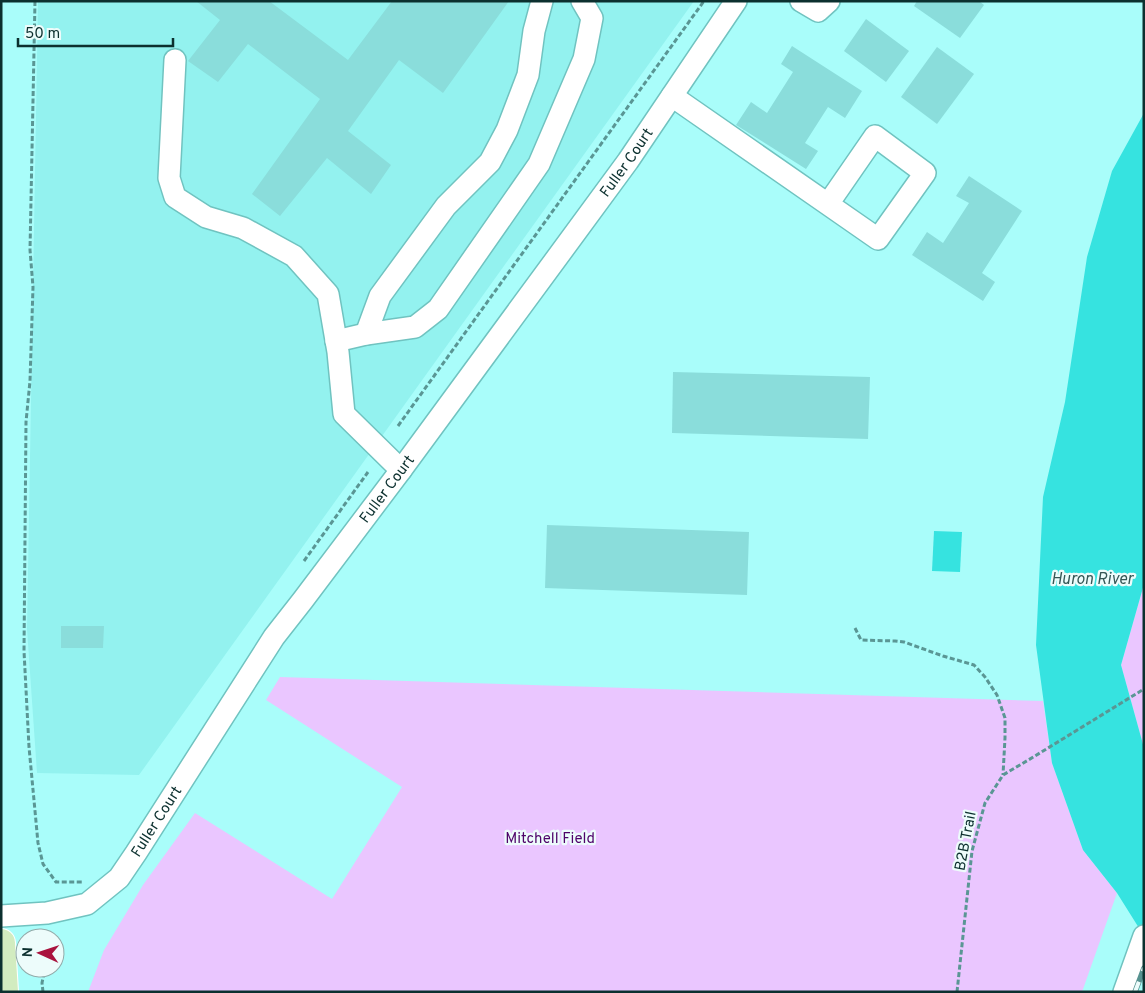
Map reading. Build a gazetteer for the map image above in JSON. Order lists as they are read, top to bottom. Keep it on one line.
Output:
{"streets":{"street":["Fuller Court"],"path":["B2B Trail"]},"water":["Huron River"],"parks":["Mitchell Field"],"scale_bar":"50 m","north":"left"}
